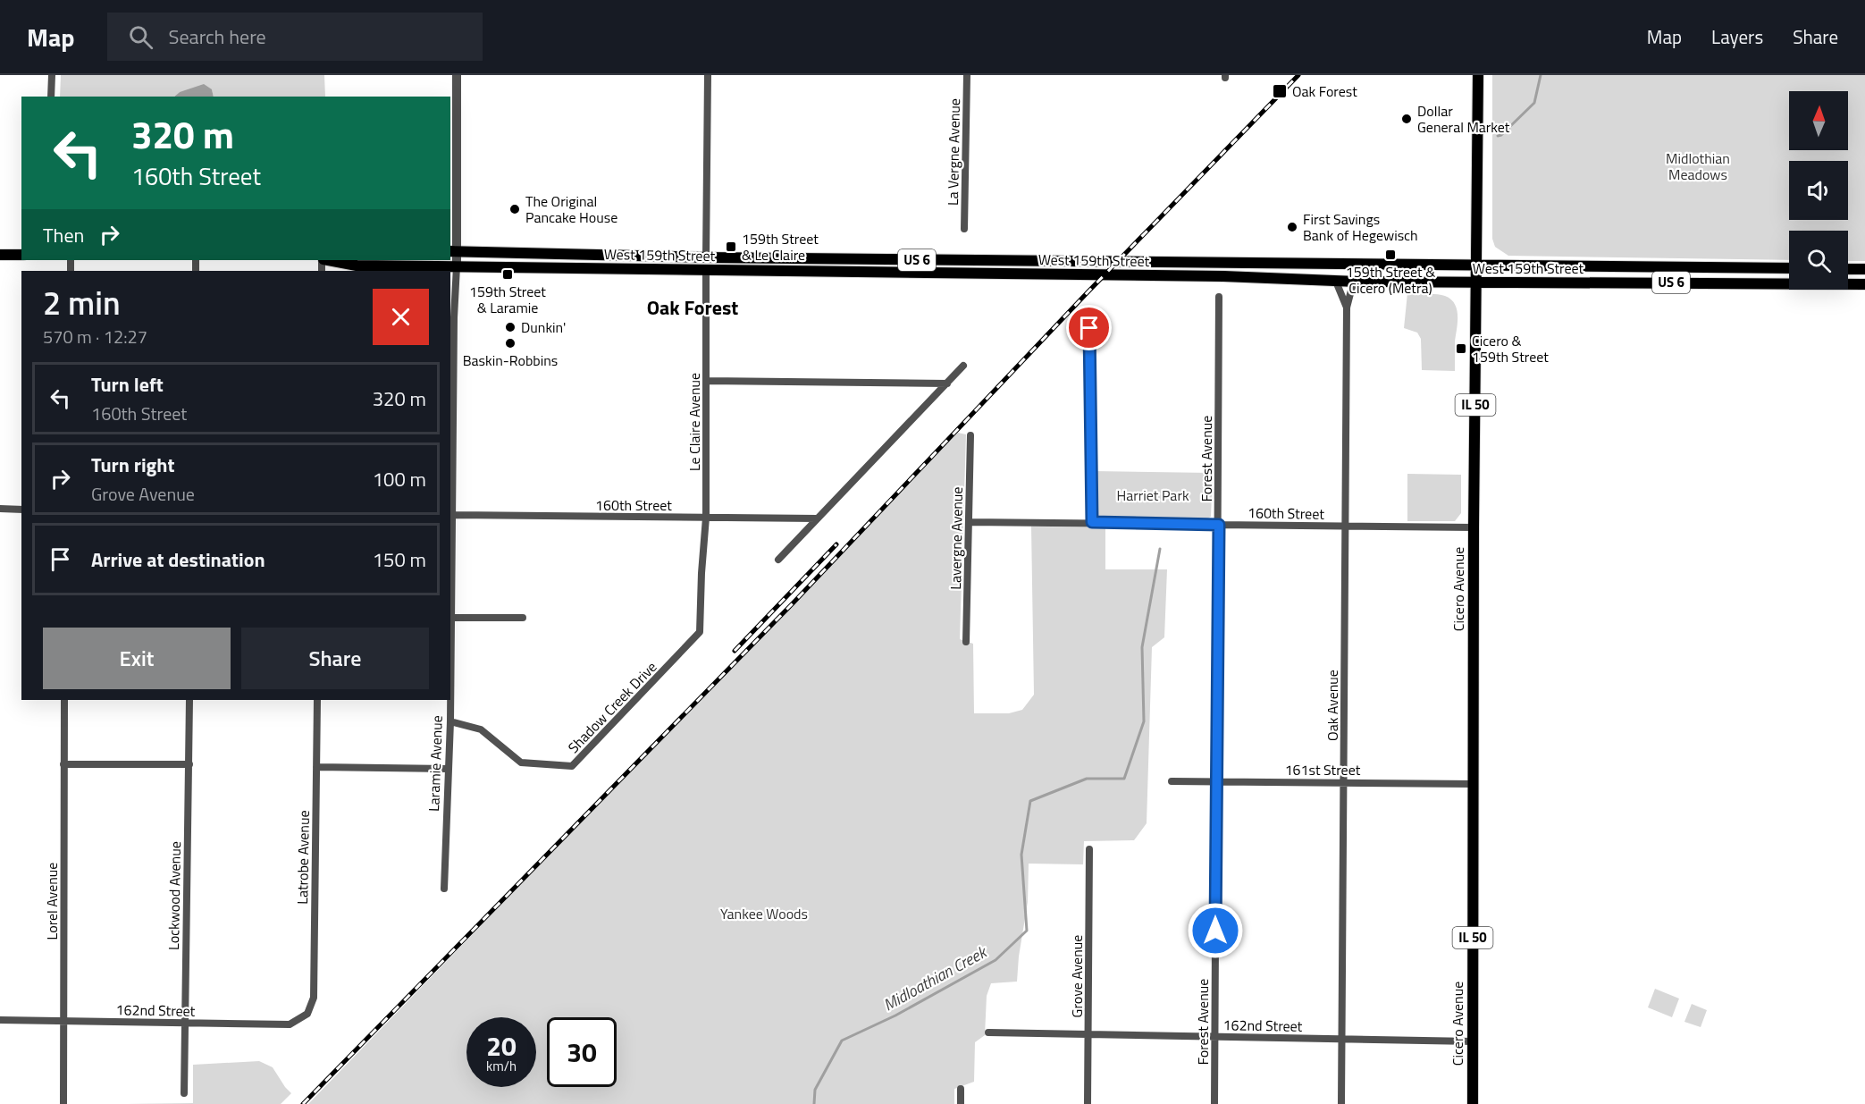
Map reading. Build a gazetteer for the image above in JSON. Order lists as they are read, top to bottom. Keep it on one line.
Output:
{"streets":{"main road":["West 159th Street","US 6","IL 50","Cicero Avenue"],"street":["La Vergne Avenue","Le Claire Avenue","Forest Avenue","160th Street","Lavergne Avenue","Oak Avenue","Shadow Creek Drive","Laramie Avenue","161st Street","Latrobe Avenue","Lockwood Avenue","Lorel Avenue","Grove Avenue","162nd Street"]},"crossings":[["West 159th Street","Le Claire Avenue"],["West 159th Street","Cicero Avenue"],["West 159th Street","Oak Avenue"],["West 159th Street","Laramie Avenue"],["Le Claire Avenue","160th Street"],["Le Claire Avenue","Shadow Creek Drive"],["Forest Avenue","160th Street"],["Forest Avenue","161st Street"],["Forest Avenue","162nd Street"],["160th Street","Lavergne Avenue"],["160th Street","Cicero Avenue"],["160th Street","Oak Avenue"],["160th Street","Laramie Avenue"],["Cicero Avenue","161st Street"],["Cicero Avenue","162nd Street"],["Oak Avenue","161st Street"],["Oak Avenue","162nd Street"],["Shadow Creek Drive","Laramie Avenue"],["Latrobe Avenue","162nd Street"],["Lockwood Avenue","162nd Street"],["Lorel Avenue","162nd Street"],["Grove Avenue","162nd Street"]],"districts":["Oak Forest"],"water":["Midloathian Creek"],"parks":["Midlothian Meadows","Harriet Park","Yankee Woods"],"places":{"transit":["Oak Forest","159th Street & Le Claire","159th Street & Cicero (Metra)","159th Street & Laramie","Cicero & 159th Street"],"other":["Dollar General Market","The Original Pancake House","First Savings Bank of Hegewisch","Dunkin'","Baskin-Robbins"]},"north":"top","page":{"header":"Map","search":"Search here","nav":["Map","Layers","Share"],"turn":["320 m","160th Street"],"then":"Then","heading":["2 min","570 m · 12:27"],"list":[{"name":"Turn left","note":"160th Street","value":"320 m"},{"name":"Turn right","note":"Grove Avenue","value":"100 m"},{"name":"Arrive at destination","value":"150 m"}],"buttons":["Exit","Share"],"speed":"20 km/h","limit":"30"}}
